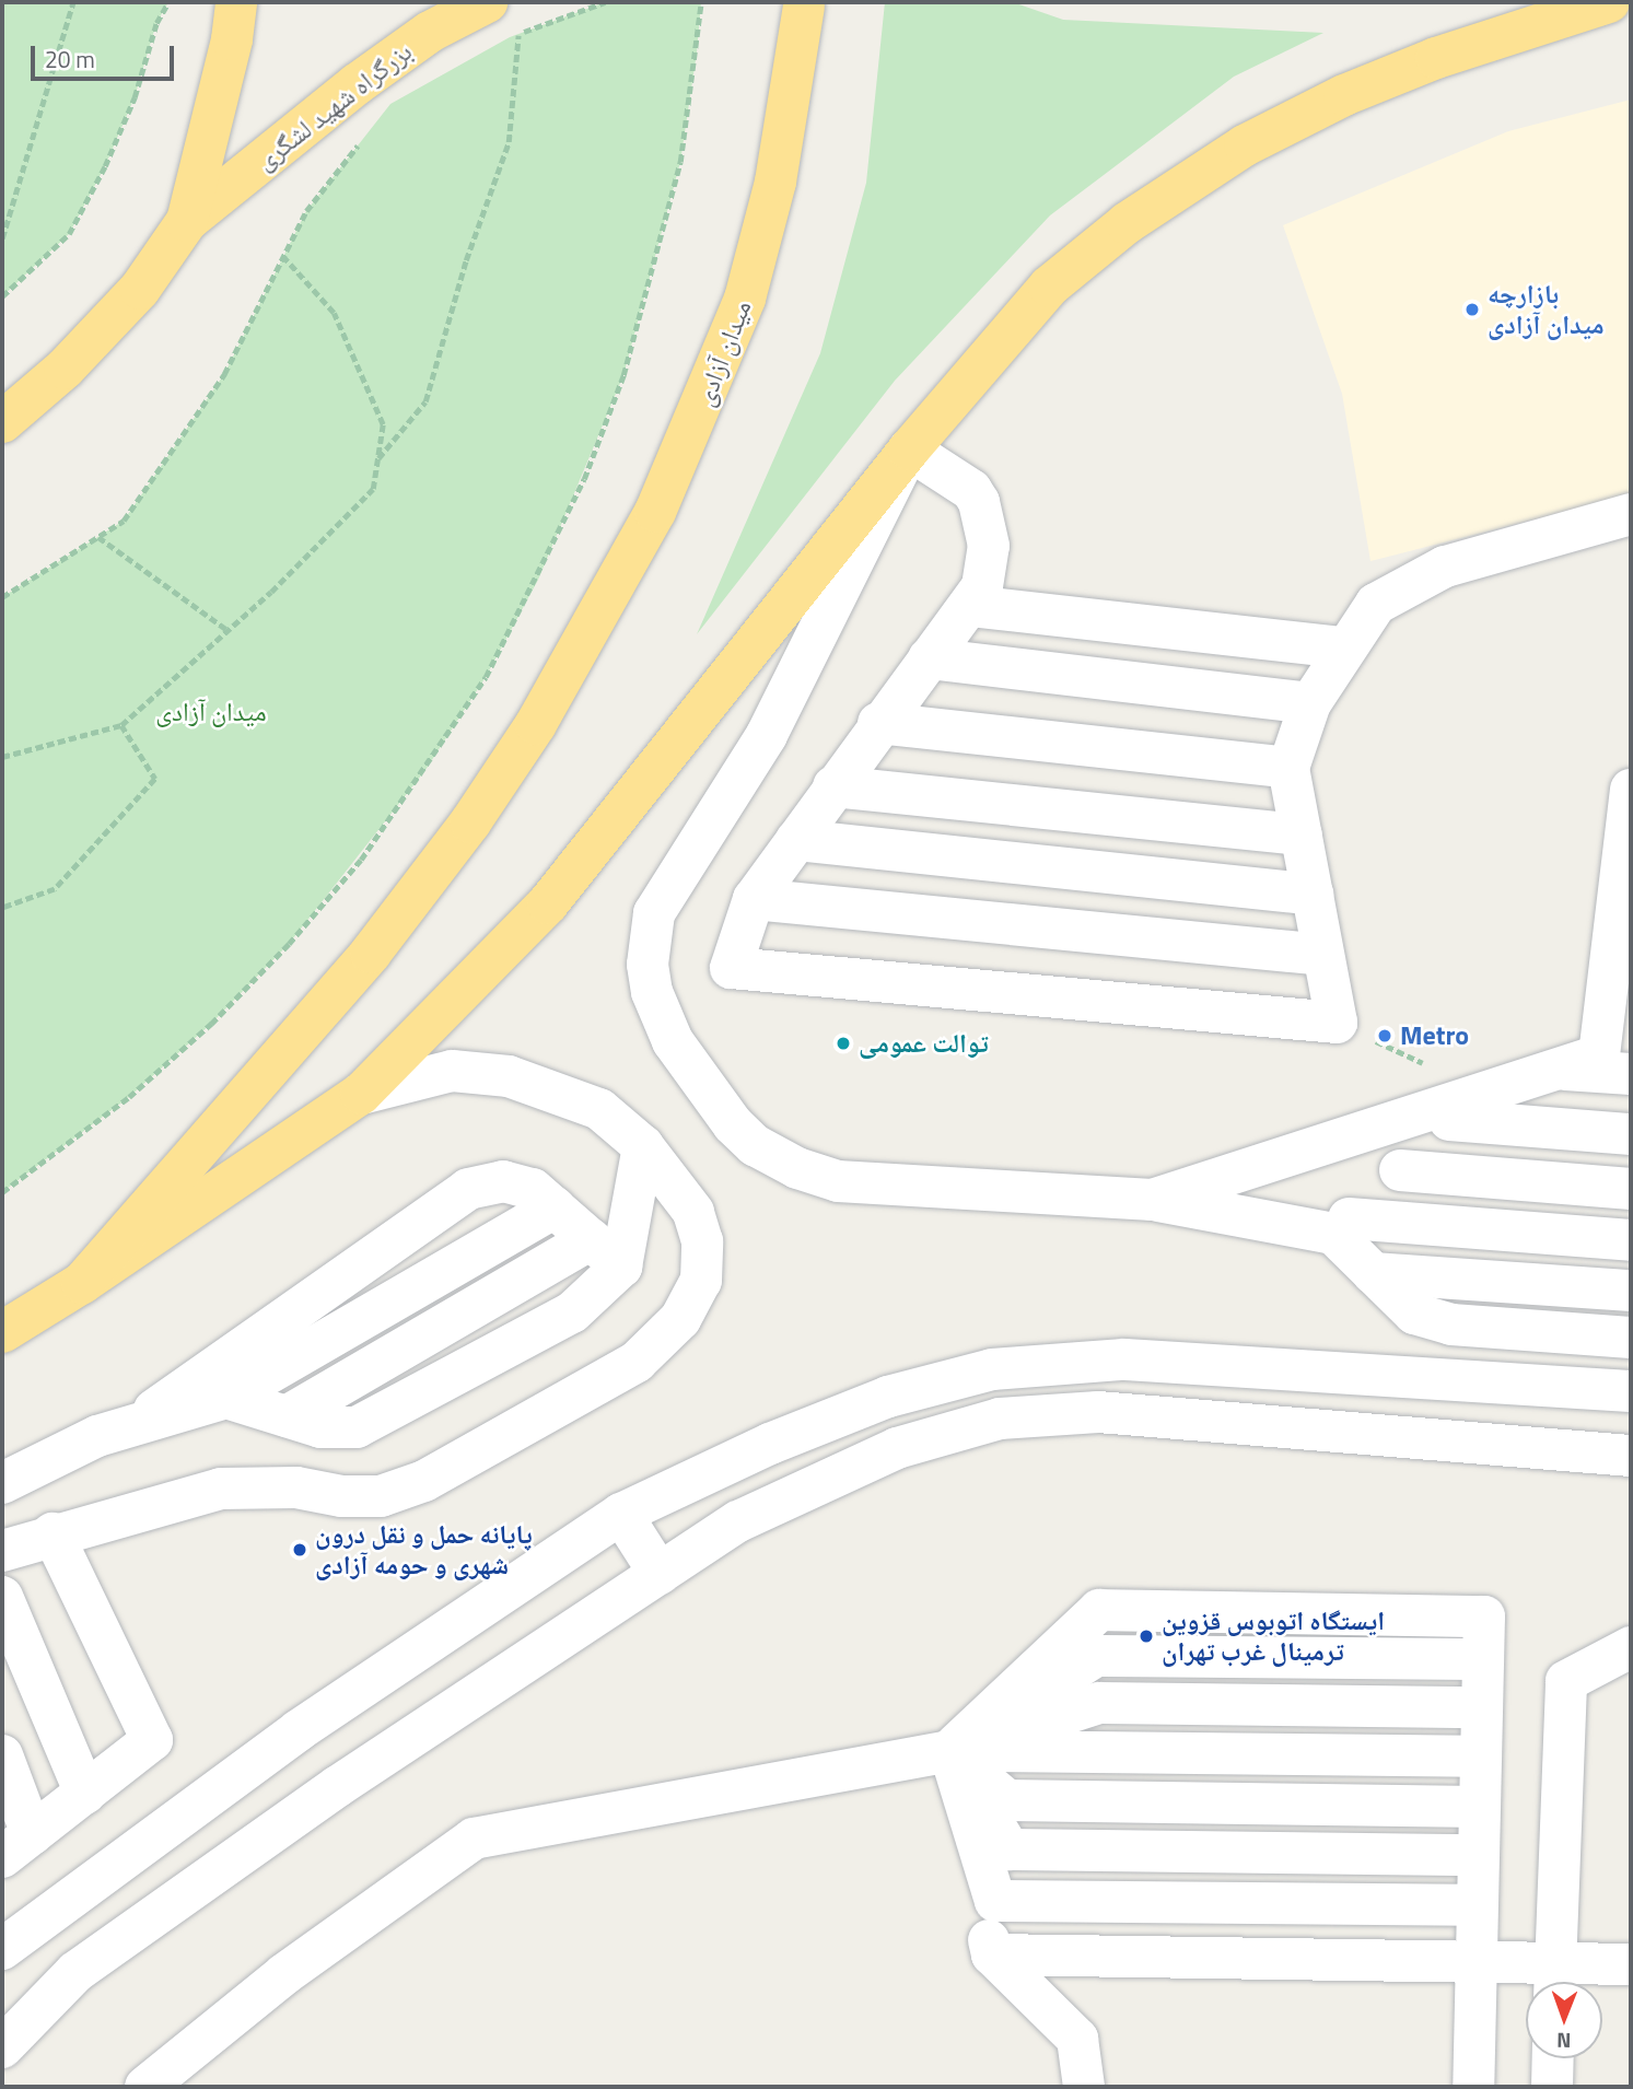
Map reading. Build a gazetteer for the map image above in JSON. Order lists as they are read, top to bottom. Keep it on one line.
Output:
{"streets":{"highway":["بزرگراه شهید لشگری","میدان آزادی"]},"parks":["میدان آزادی"],"places":["بازارچه میدان آزادی","Metro","توالت عمومی","پایانه حمل و نقل درون شهری و حومه آزادی","ایستگاه اتوبوس قزوین ترمینال غرب تهران"],"scale_bar":"20 m","north":"bottom"}
